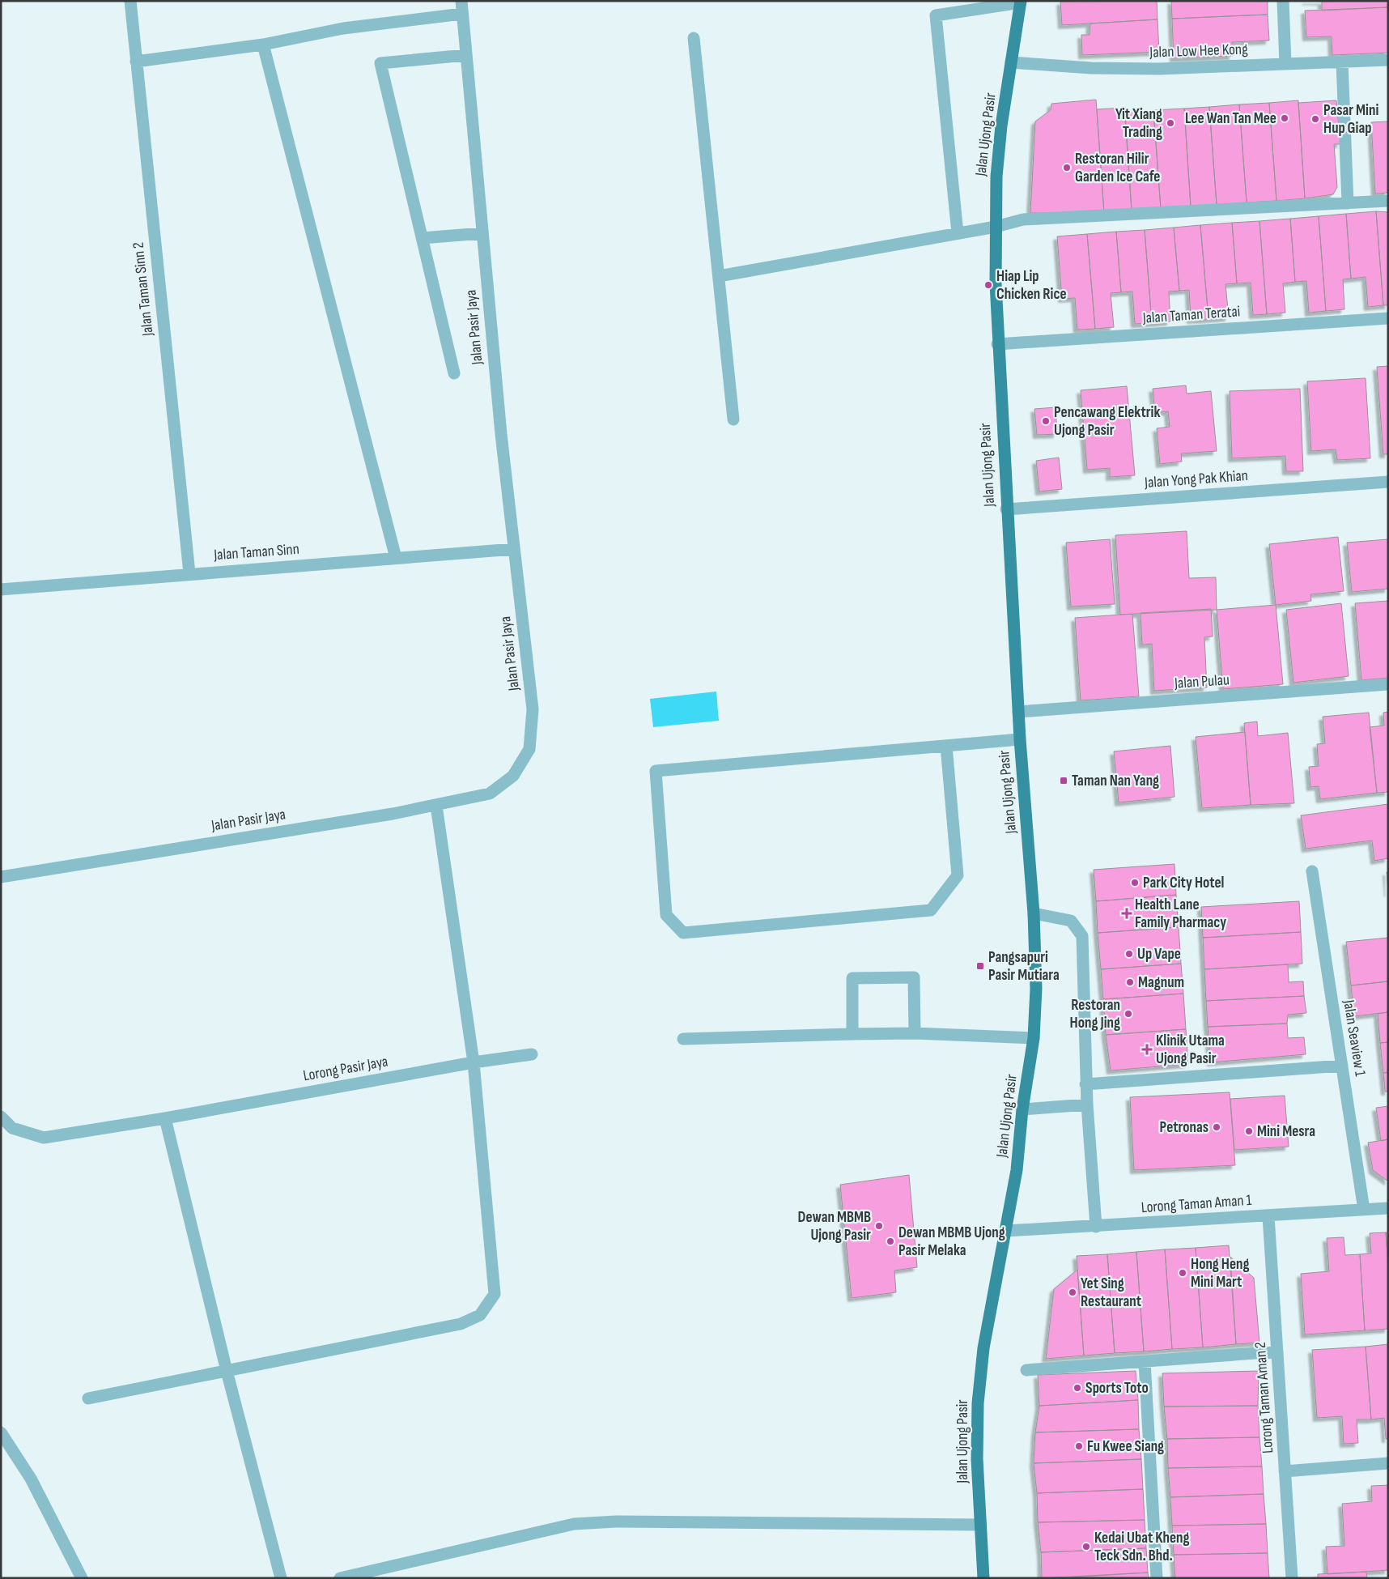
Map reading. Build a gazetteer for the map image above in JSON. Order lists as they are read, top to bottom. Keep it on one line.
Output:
{"streets":{"main road":["Jalan Ujong Pasir"],"street":["Jalan Low Hee Kong","Jalan Taman Sinn 2","Jalan Taman Teratai","Jalan Pasir Jaya","Jalan Yong Pak Khian","Jalan Taman Sinn","Jalan Pulau","Jalan Seaview 1","Lorong Pasir Jaya","Lorong Taman Aman 1","Lorong Taman Aman 2"]},"crossings":[["Jalan Low Hee Kong","Jalan Ujong Pasir"],["Jalan Ujong Pasir","Jalan Taman Teratai"],["Jalan Ujong Pasir","Jalan Yong Pak Khian"],["Jalan Ujong Pasir","Jalan Pulau"],["Jalan Ujong Pasir","Lorong Taman Aman 1"],["Jalan Taman Sinn 2","Jalan Taman Sinn"],["Jalan Pasir Jaya","Jalan Taman Sinn"],["Jalan Seaview 1","Lorong Taman Aman 1"],["Lorong Taman Aman 1","Lorong Taman Aman 2"]],"places":{"other":["Lee Wan Tan Mee","Pasar Mini Hup Giap","Yit Xiang Trading","Restoran Hilir Garden Ice Cafe","Hiap Lip Chicken Rice","Pencawang Elektrik Ujong Pasir","Park City Hotel","Up Vape","Magnum","Restoran Hong Jing","Petronas","Mini Mesra","Dewan MBMB Ujong Pasir","Dewan MBMB Ujong Pasir Melaka","Hong Heng Mini Mart","Yet Sing Restaurant","Sports Toto","Fu Kwee Siang","Kedai Ubat Kheng Teck Sdn. Bhd."],"transit":["Taman Nan Yang","Pangsapuri Pasir Mutiara"],"health":["Health Lane Family Pharmacy","Klinik Utama Ujong Pasir"]}}
